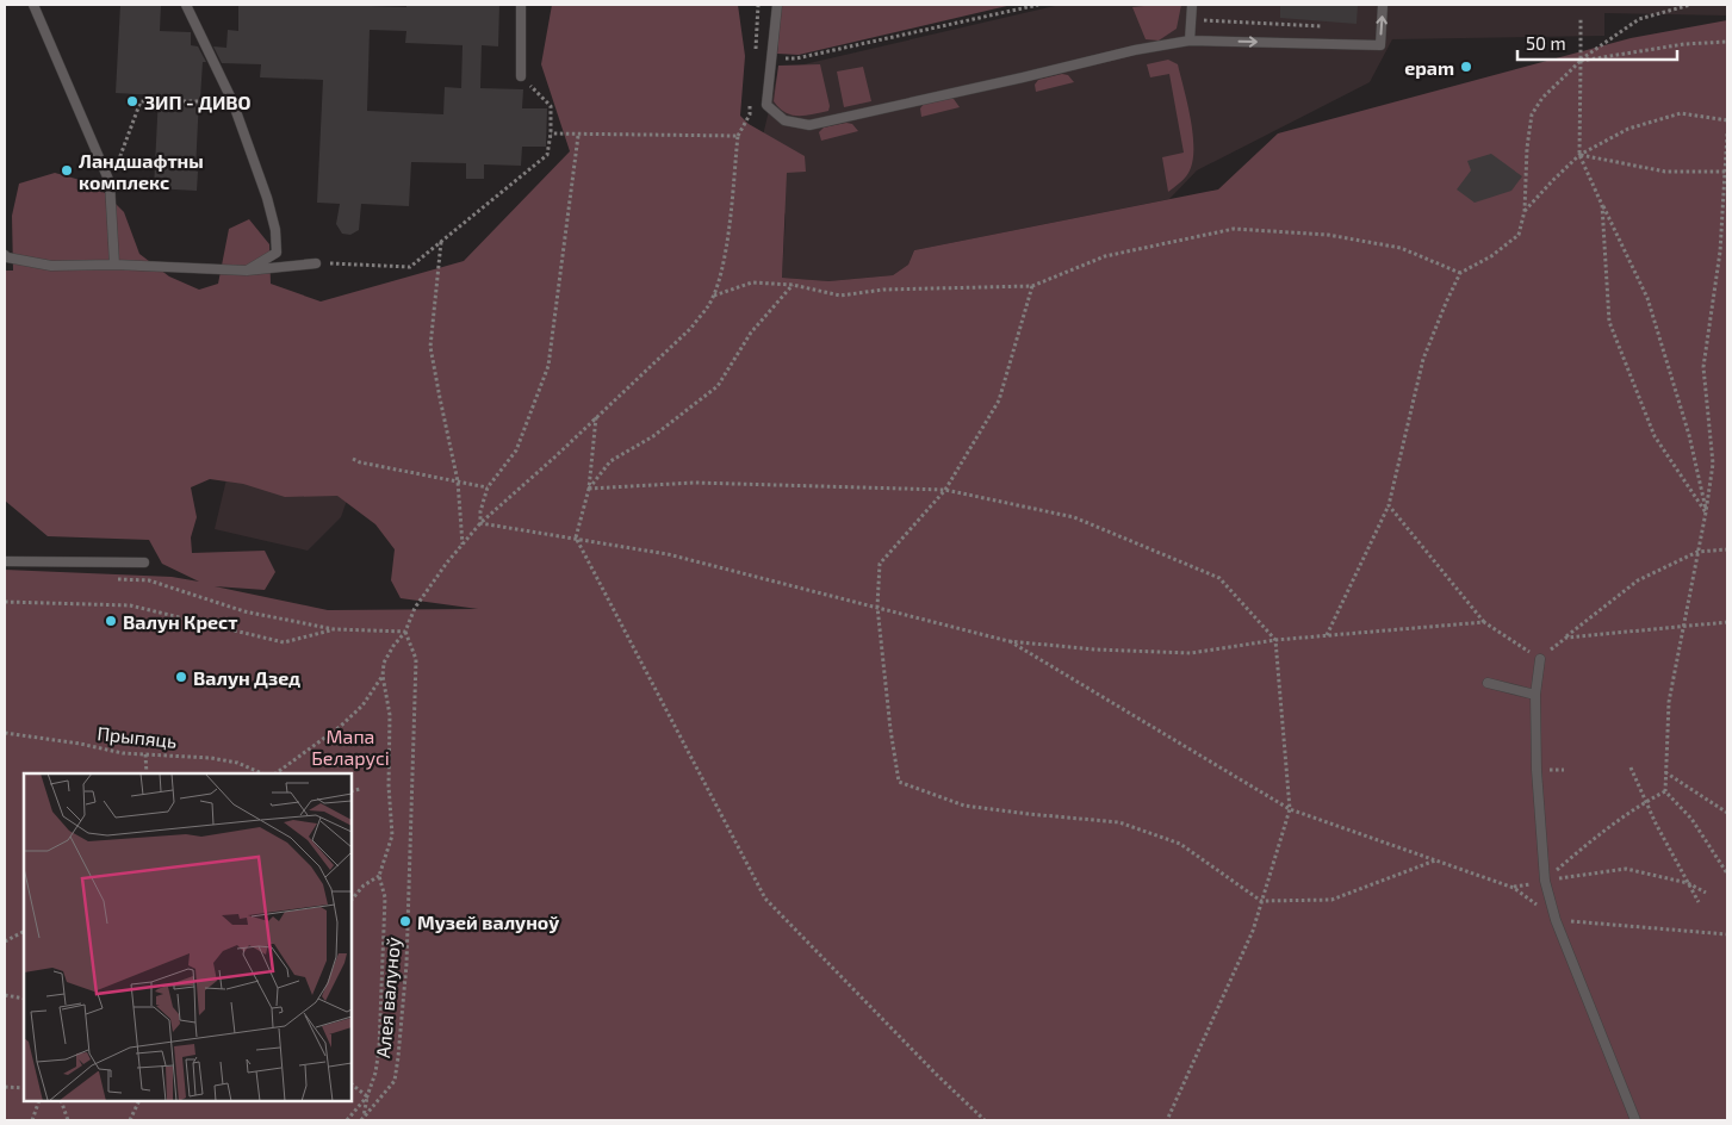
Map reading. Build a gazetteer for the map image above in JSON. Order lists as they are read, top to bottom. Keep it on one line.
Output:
{"streets":{"path":["Прыпяць","Алея валуноў"]},"parks":["Мапа Беларусі"],"places":["epam","ЗИП - ДИВО","Ландшафтны комплекс","Валун Крест","Валун Дзед","Музей валуноў"],"scale_bar":"50 m"}
